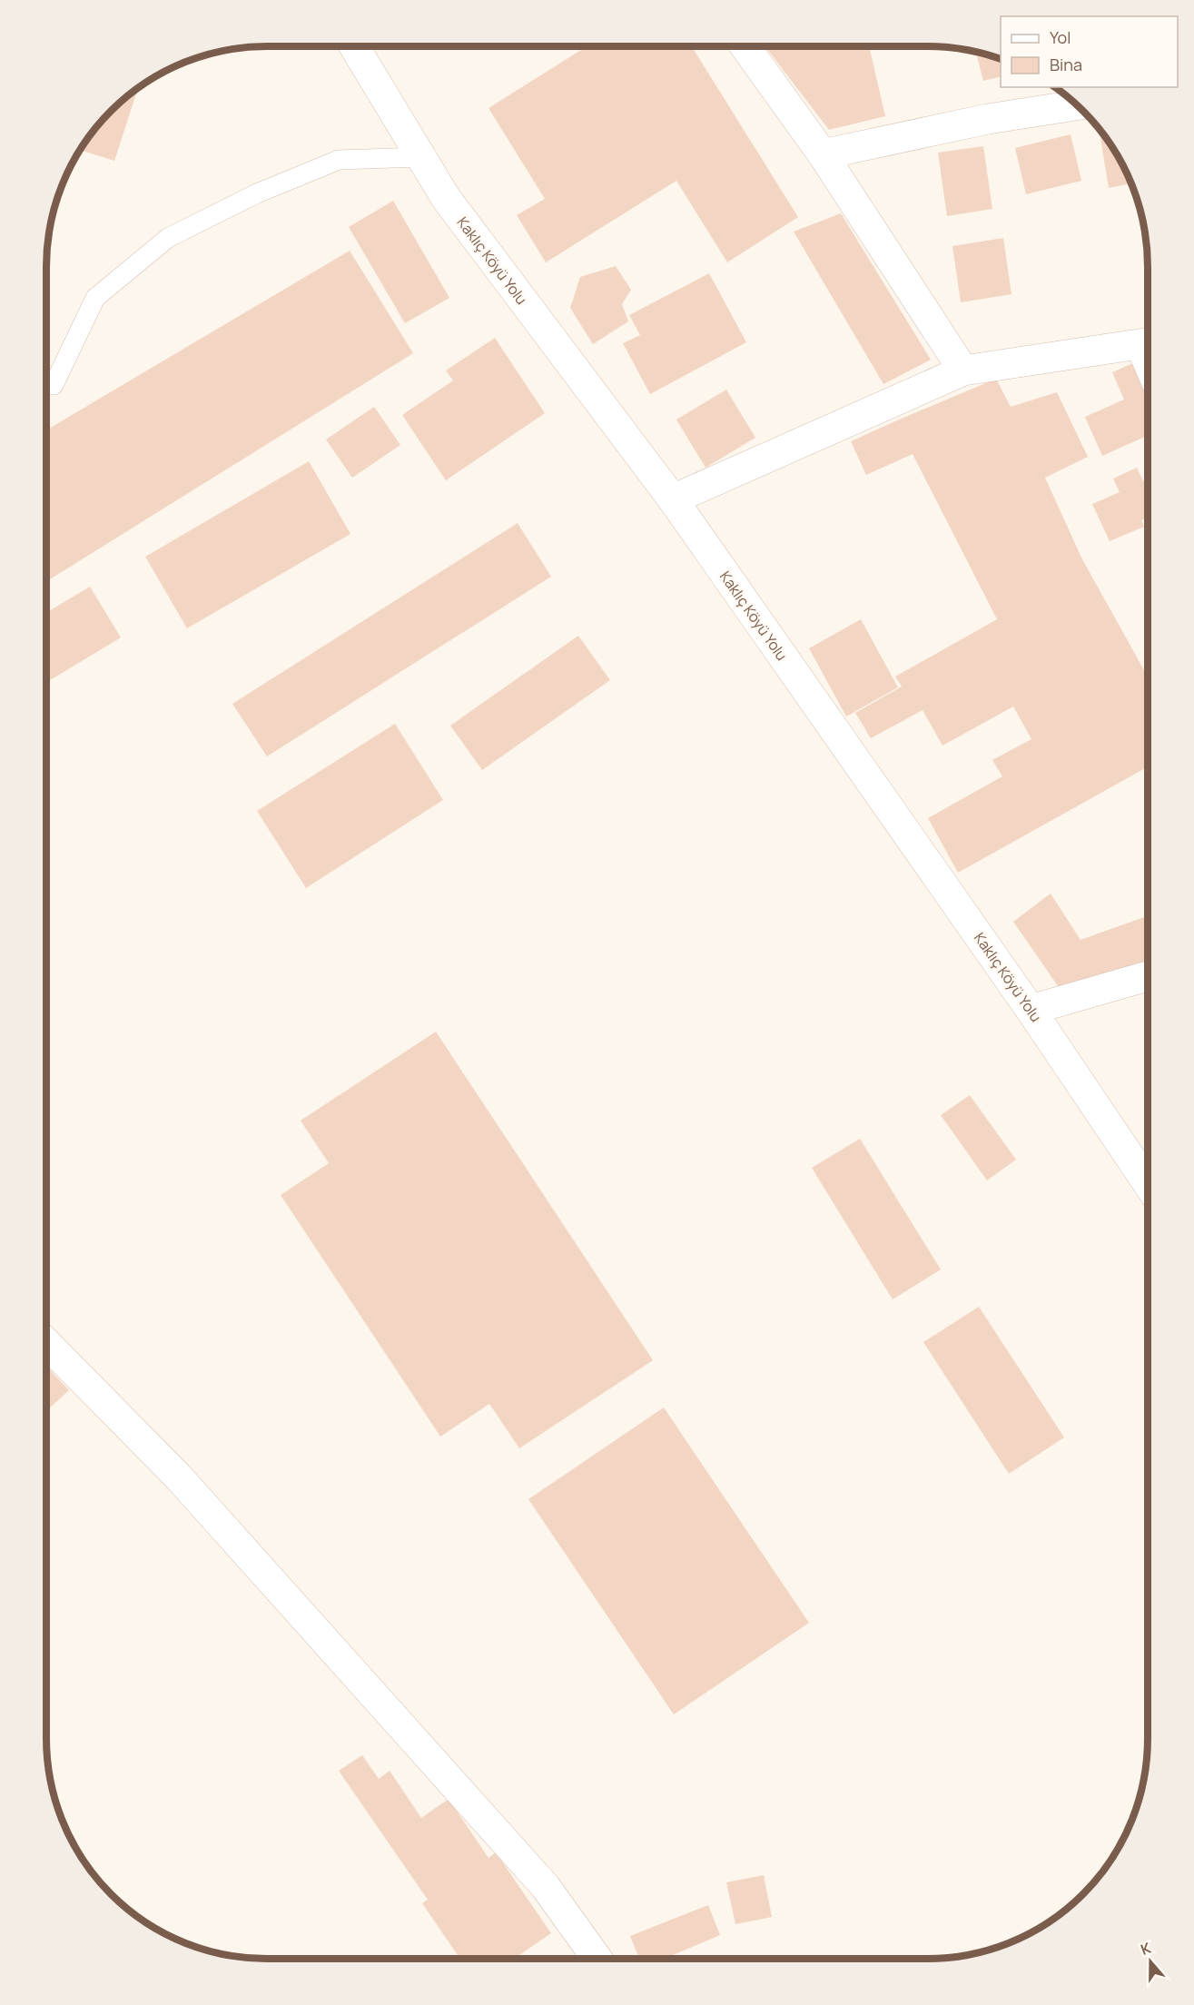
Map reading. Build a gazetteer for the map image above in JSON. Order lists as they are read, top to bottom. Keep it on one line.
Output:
{"streets":{"street":["Kaklıç Köyü Yolu"]},"legend":["Yol","Bina"],"north":"top"}
